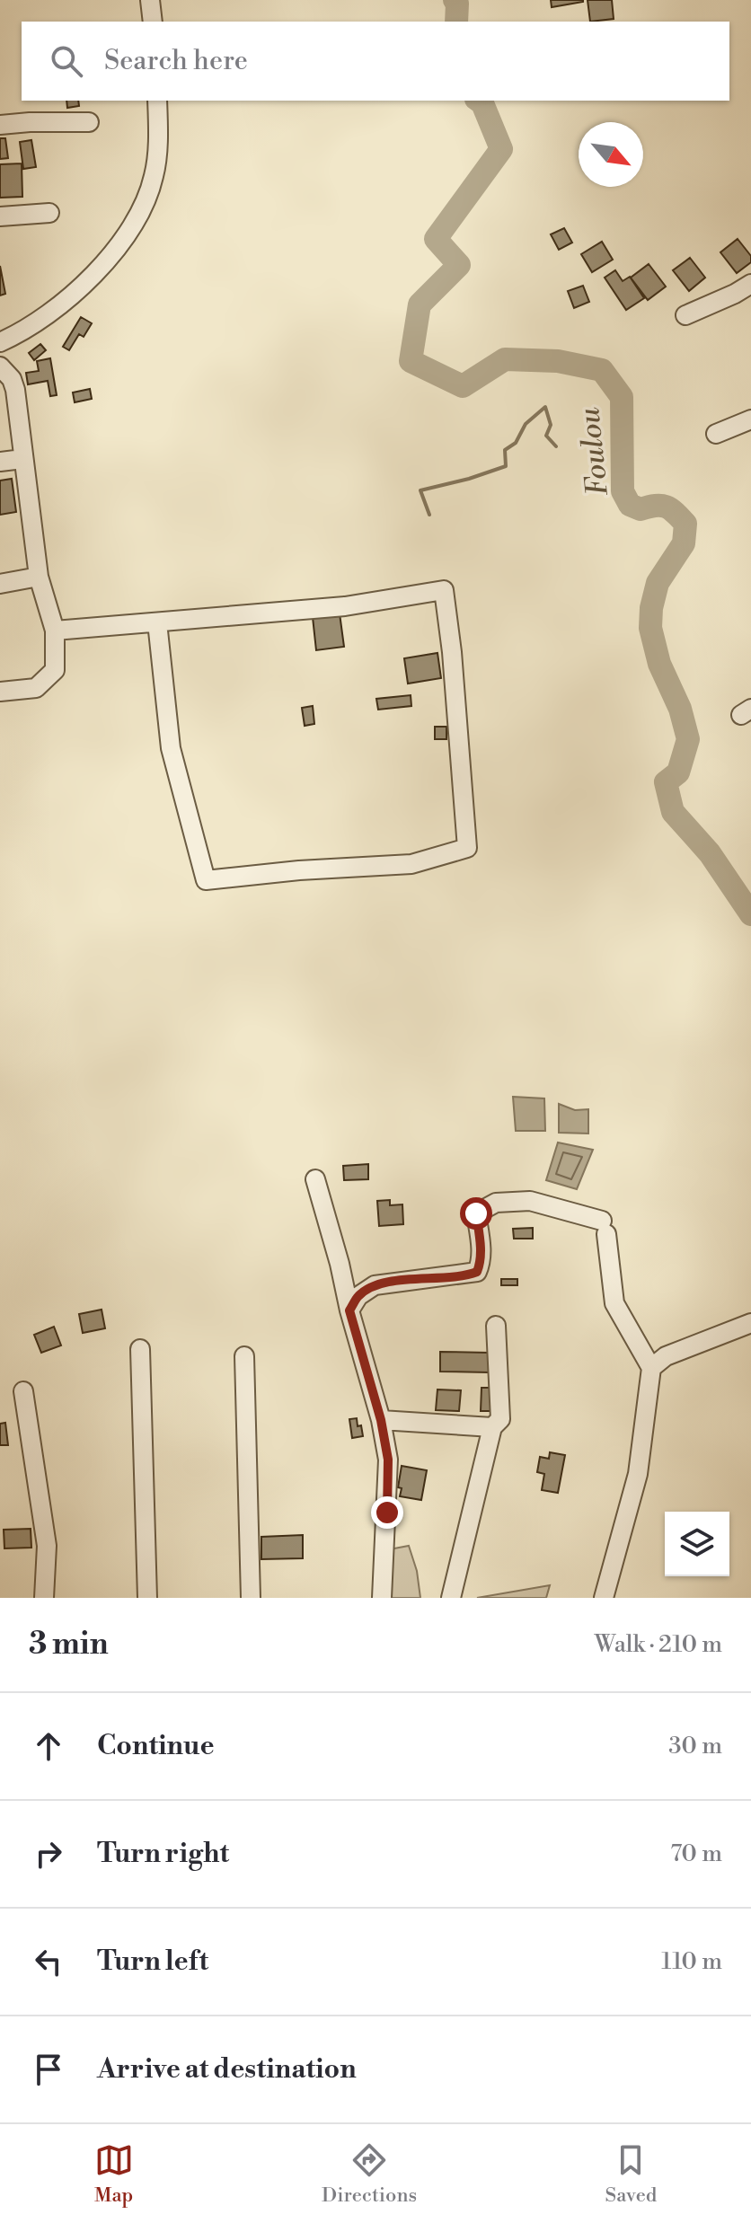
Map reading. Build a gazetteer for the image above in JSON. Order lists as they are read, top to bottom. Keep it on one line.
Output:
{"water":["Foulou"],"north":"bottom right","page":{"search":"Search here","heading":["3 min","Walk · 210 m"],"list":[["Continue","30 m"],["Turn right","70 m"],["Turn left","110 m"],"Arrive at destination"],"nav":["Map","Directions","Saved"]}}
